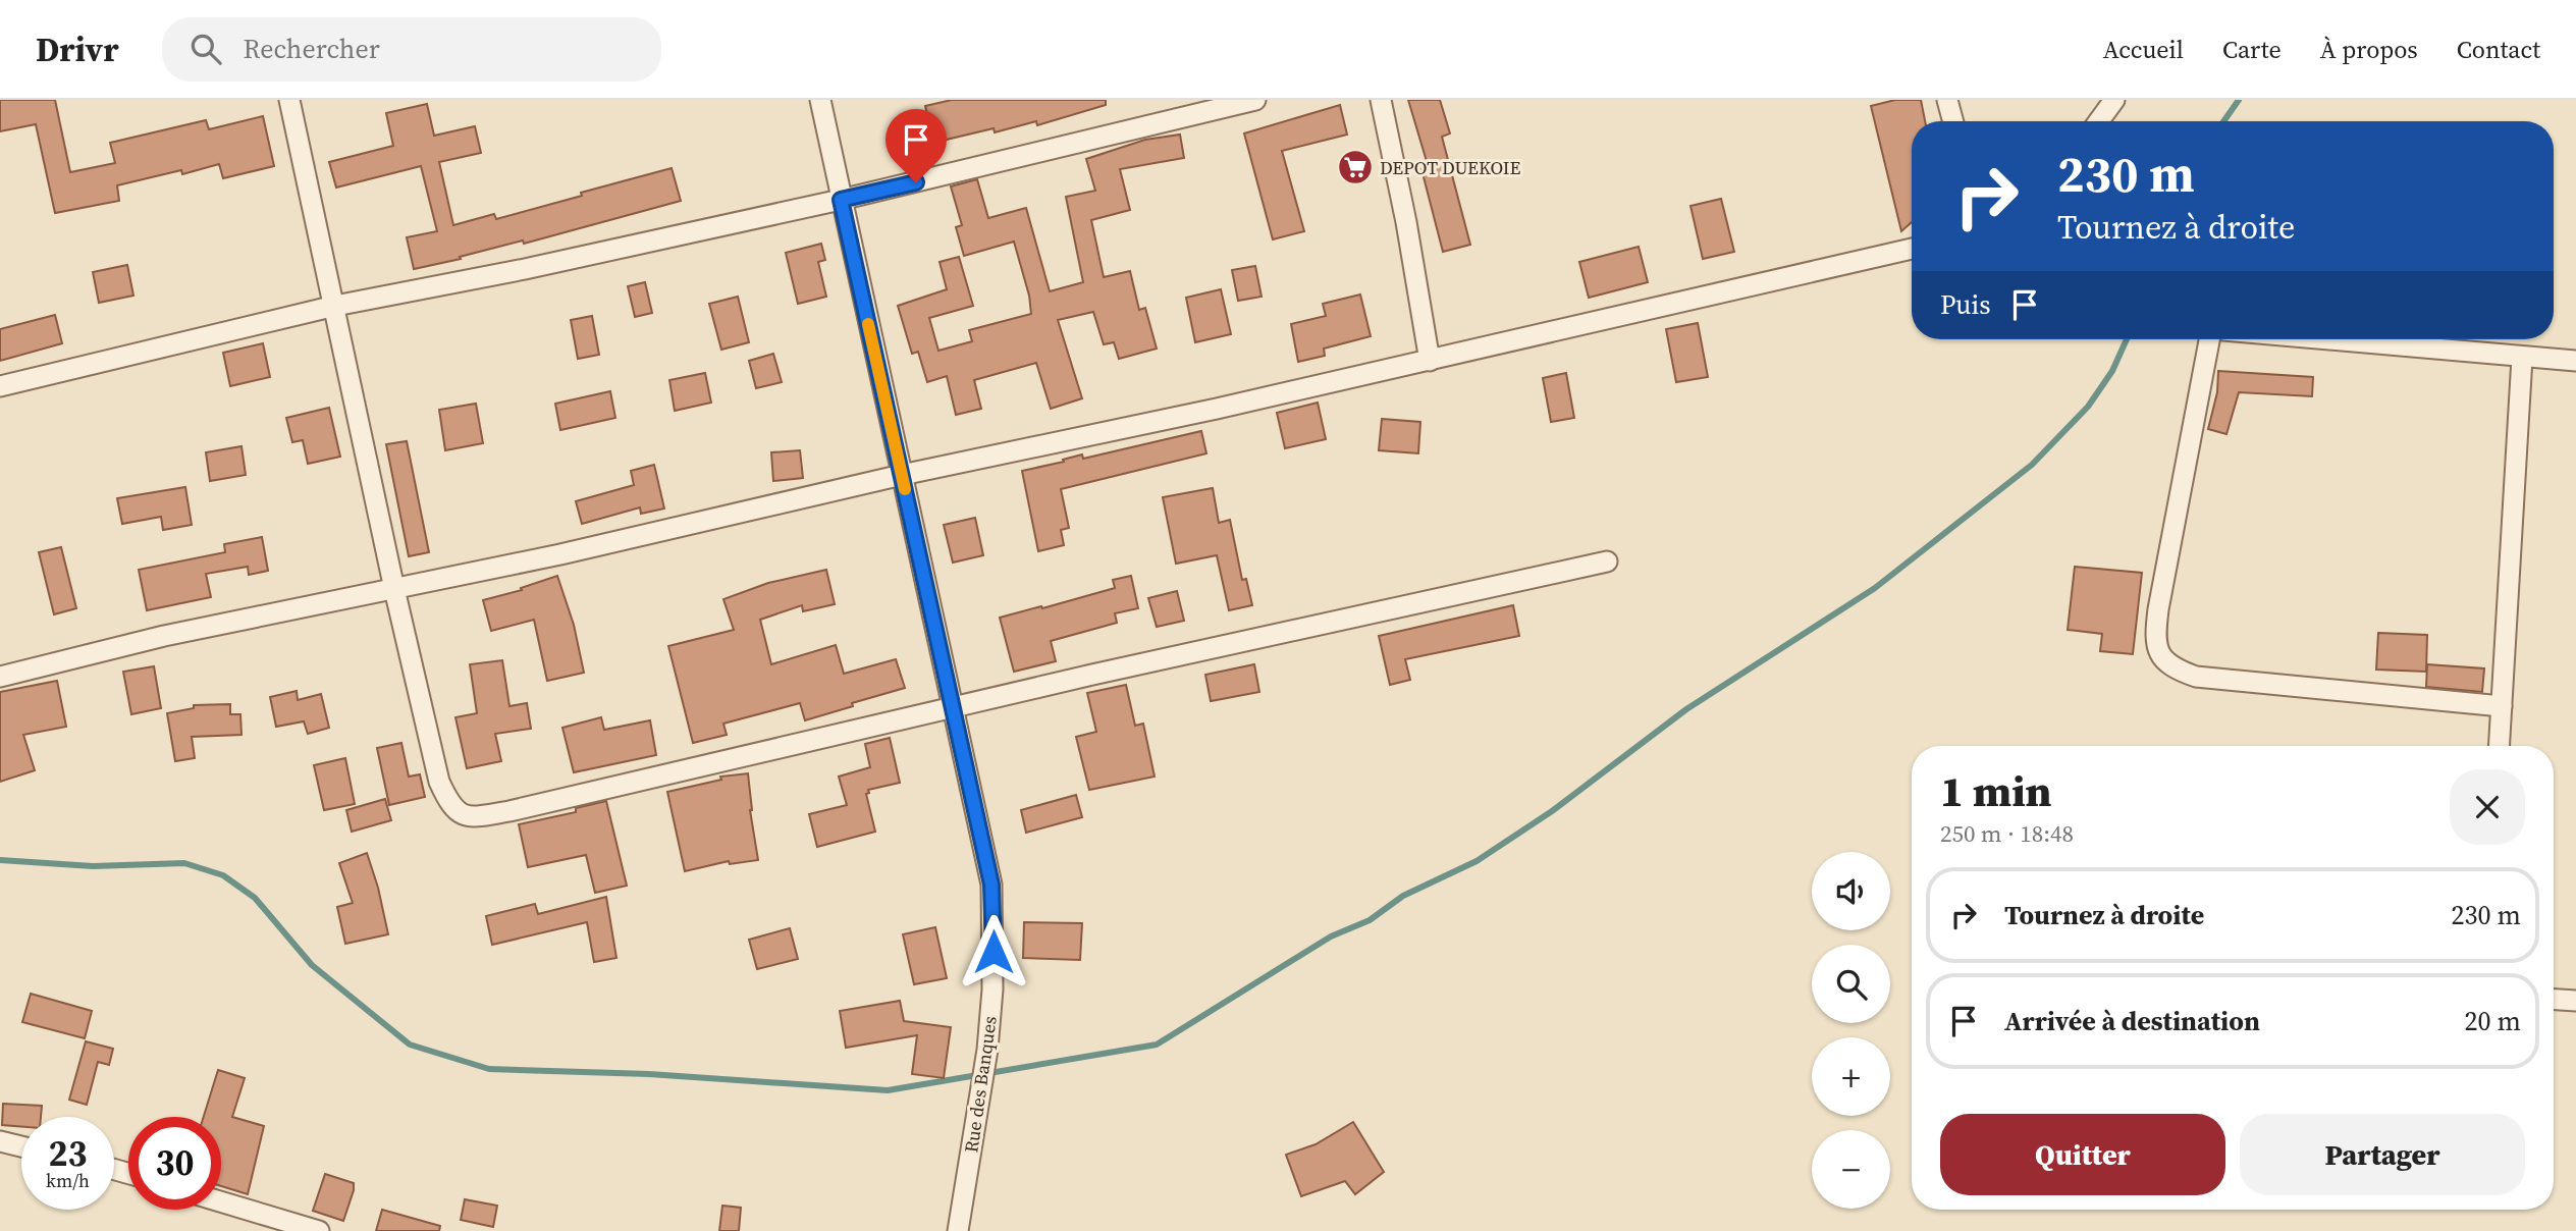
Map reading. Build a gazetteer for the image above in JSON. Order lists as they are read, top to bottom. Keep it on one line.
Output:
{"streets":{"street":["Rue des Banques"]},"places":{"supermarket":["DEPOT DUEKOIE"]},"page":{"header":"Drivr","search":"Rechercher","nav":["Accueil","Carte","À propos","Contact"],"turn":["230 m","Tournez à droite"],"then":"Puis","heading":["1 min","250 m · 18:48"],"map_buttons":["+","−"],"list":[{"name":"Tournez à droite","value":"230 m"},{"name":"Arrivée à destination","value":"20 m"}],"buttons":["Quitter","Partager"],"speed":"23 km/h","limit":"30"}}
